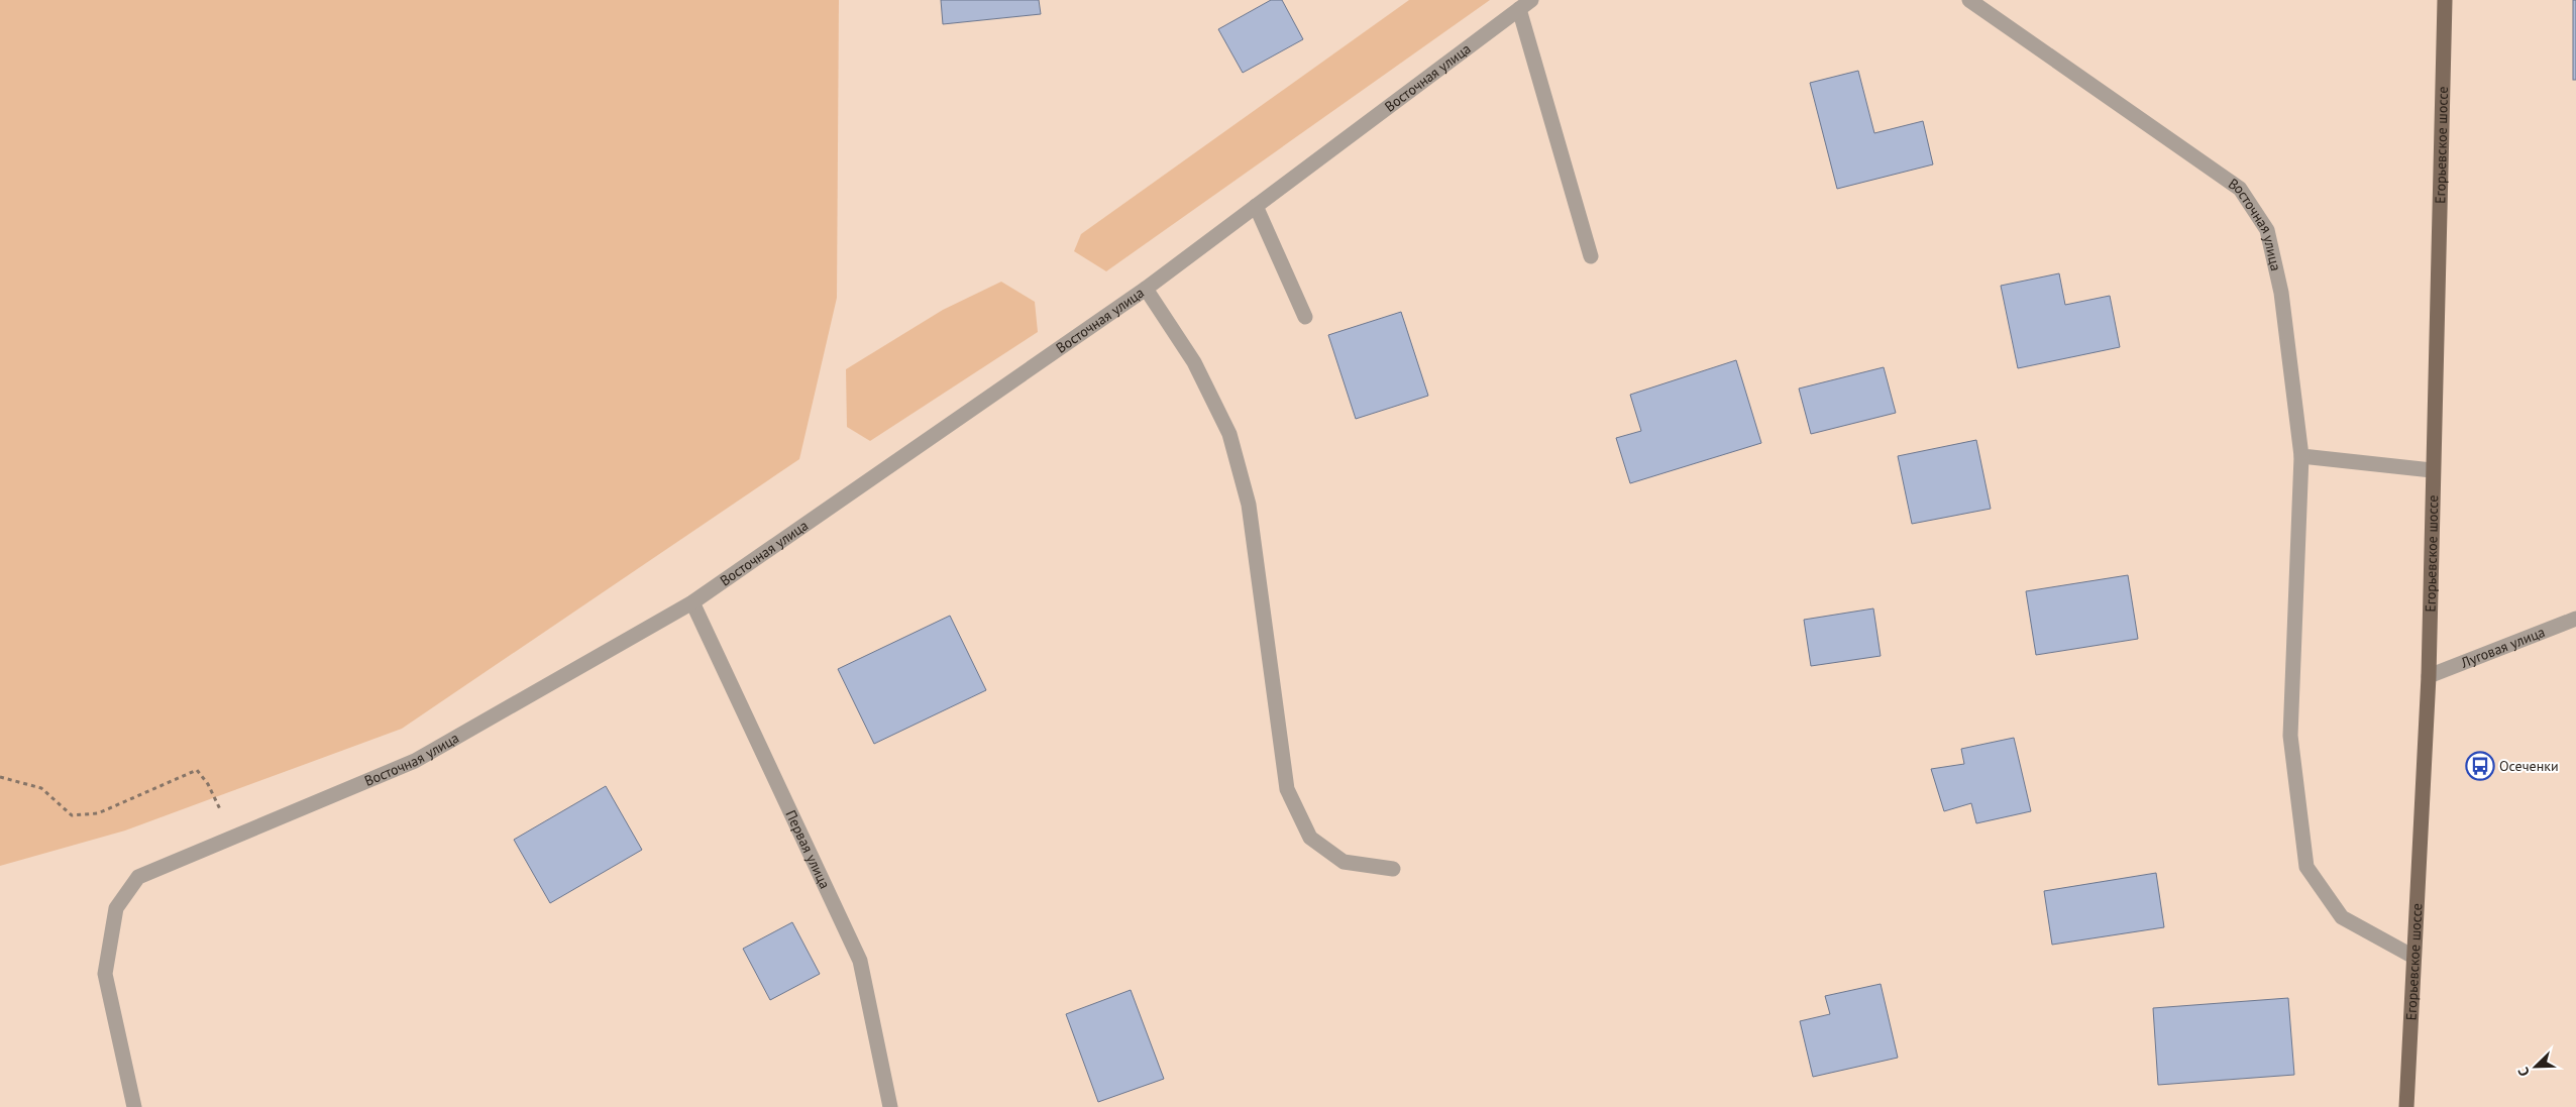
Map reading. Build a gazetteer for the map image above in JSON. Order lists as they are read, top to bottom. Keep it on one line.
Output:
{"streets":{"main road":["Егорьевское шоссе"],"street":["Восточная улица","Луговая улица","Первая улица"]},"crossings":[["Восточная улица","Егорьевское шоссе"],["Восточная улица","Первая улица"],["Егорьевское шоссе","Луговая улица"]],"places":{"bus stop":["Осеченки"]},"north":"bottom left"}
